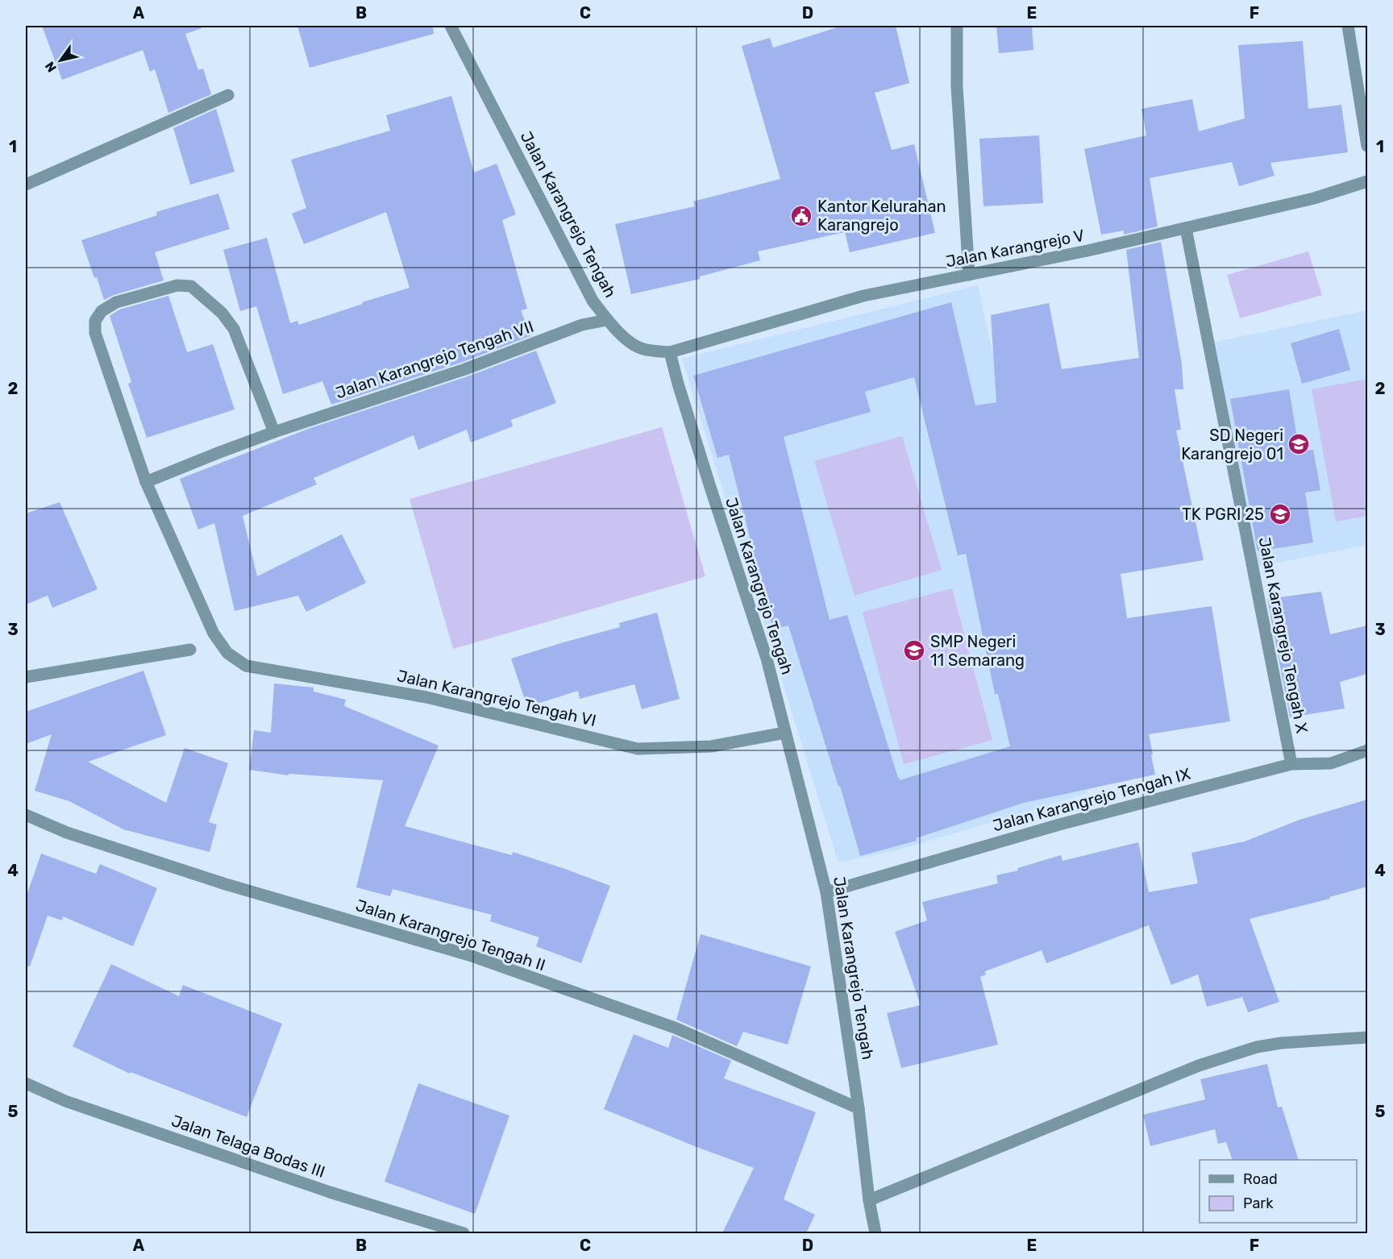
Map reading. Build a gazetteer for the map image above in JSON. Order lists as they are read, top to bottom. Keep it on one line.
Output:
{"streets":{"street":["Jalan Karangrejo Tengah","Jalan Karangrejo V","Jalan Karangrejo Tengah VII","Jalan Karangrejo Tengah X","Jalan Karangrejo Tengah VI","Jalan Karangrejo Tengah IX","Jalan Karangrejo Tengah II","Jalan Telaga Bodas III"]},"crossings":[["Jalan Karangrejo Tengah","Jalan Karangrejo V"],["Jalan Karangrejo Tengah","Jalan Karangrejo Tengah VII"],["Jalan Karangrejo Tengah","Jalan Karangrejo Tengah VI"],["Jalan Karangrejo Tengah","Jalan Karangrejo Tengah IX"],["Jalan Karangrejo Tengah","Jalan Karangrejo Tengah II"],["Jalan Karangrejo V","Jalan Karangrejo Tengah X"],["Jalan Karangrejo Tengah VII","Jalan Karangrejo Tengah VI"],["Jalan Karangrejo Tengah X","Jalan Karangrejo Tengah IX"]],"places":{"public building":["Kantor Kelurahan Karangrejo"],"school or university":["SD Negeri Karangrejo 01","TK PGRI 25","SMP Negeri 11 Semarang"]},"legend":["Road","Park"],"north":"bottom left","grid":{"columns":["A","B","C","D","E","F"],"rows":["1","2","3","4","5"]}}
